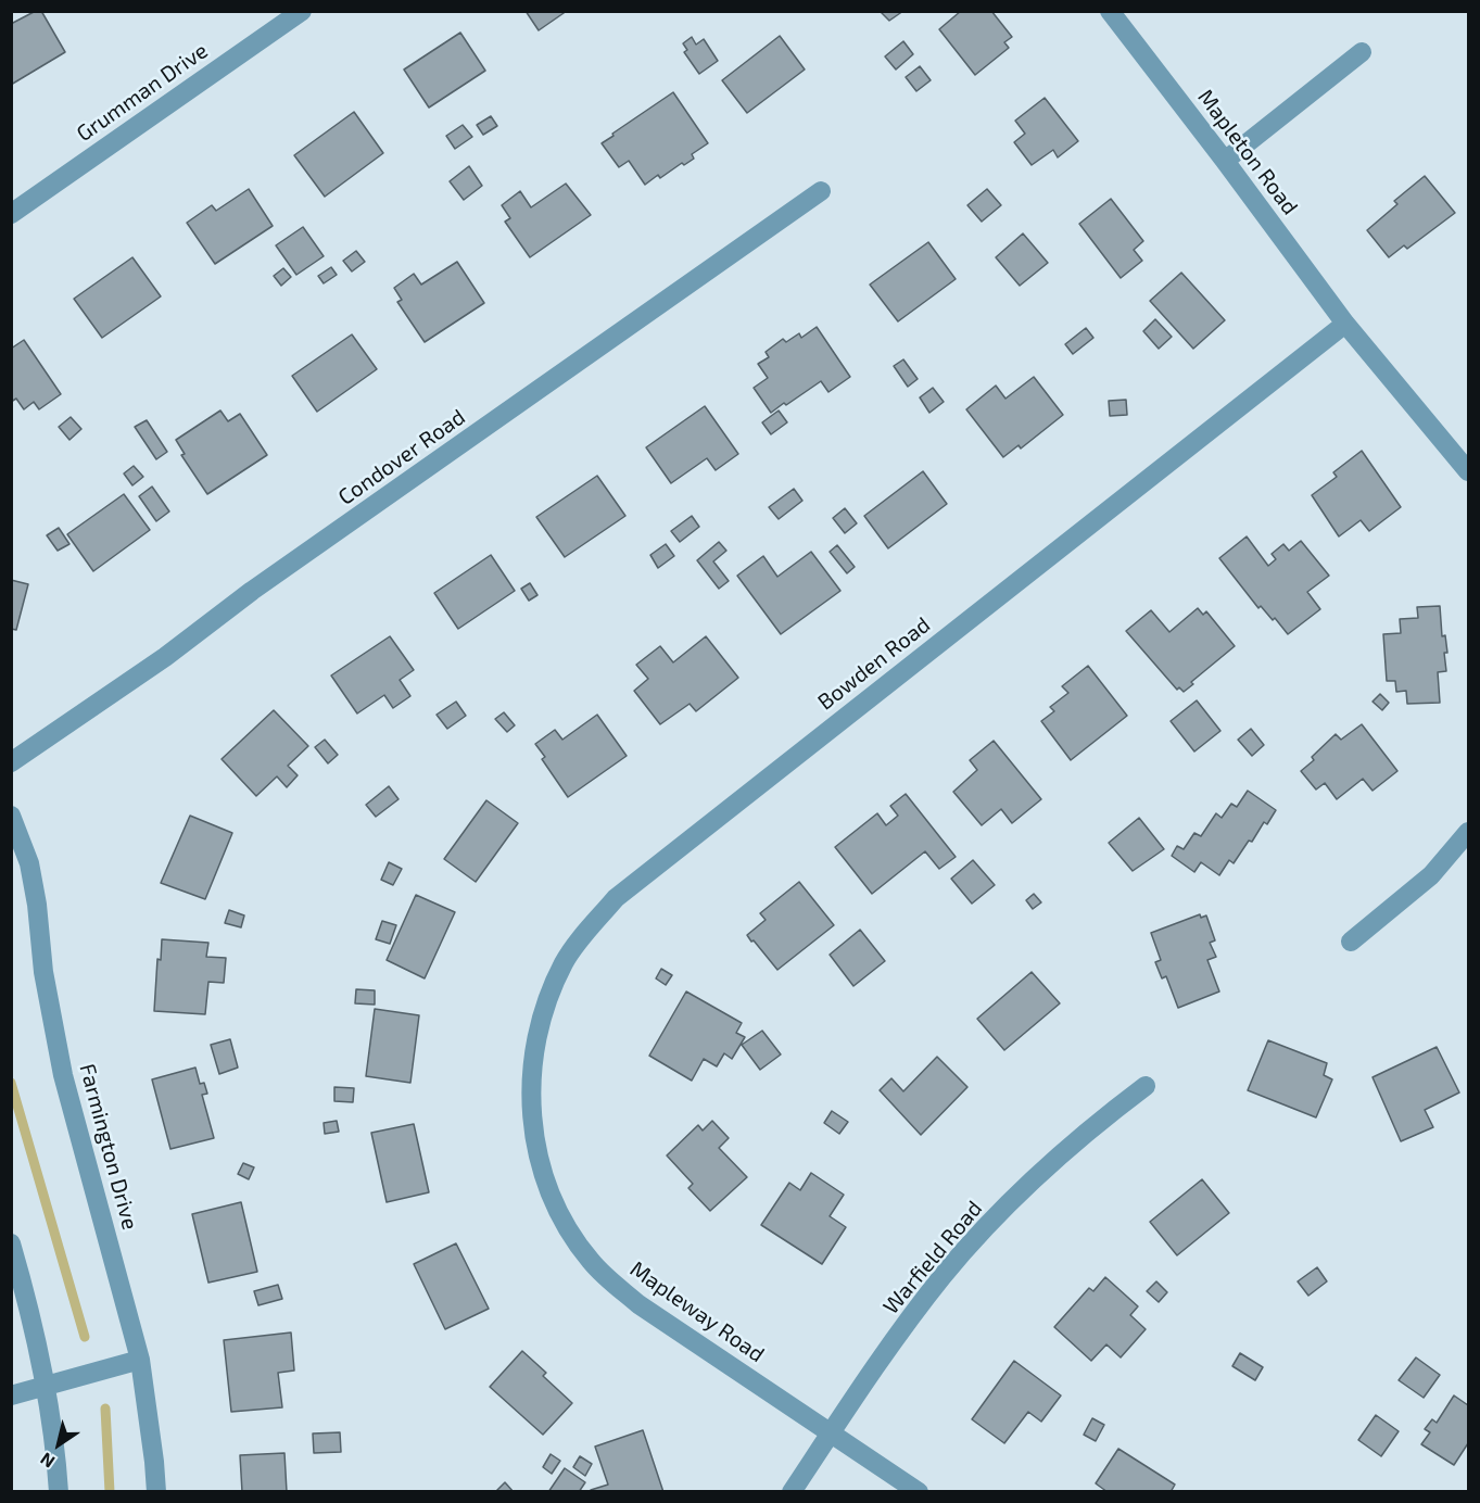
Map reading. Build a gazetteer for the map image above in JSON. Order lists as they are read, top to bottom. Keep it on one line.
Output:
{"streets":{"street":["Grumman Drive","Mapleton Road","Condover Road","Bowden Road","Farmington Drive","Warfield Road","Mapleway Road"]},"crossings":[["Mapleton Road","Bowden Road"],["Bowden Road","Mapleway Road"],["Warfield Road","Mapleway Road"]],"north":"bottom left"}
